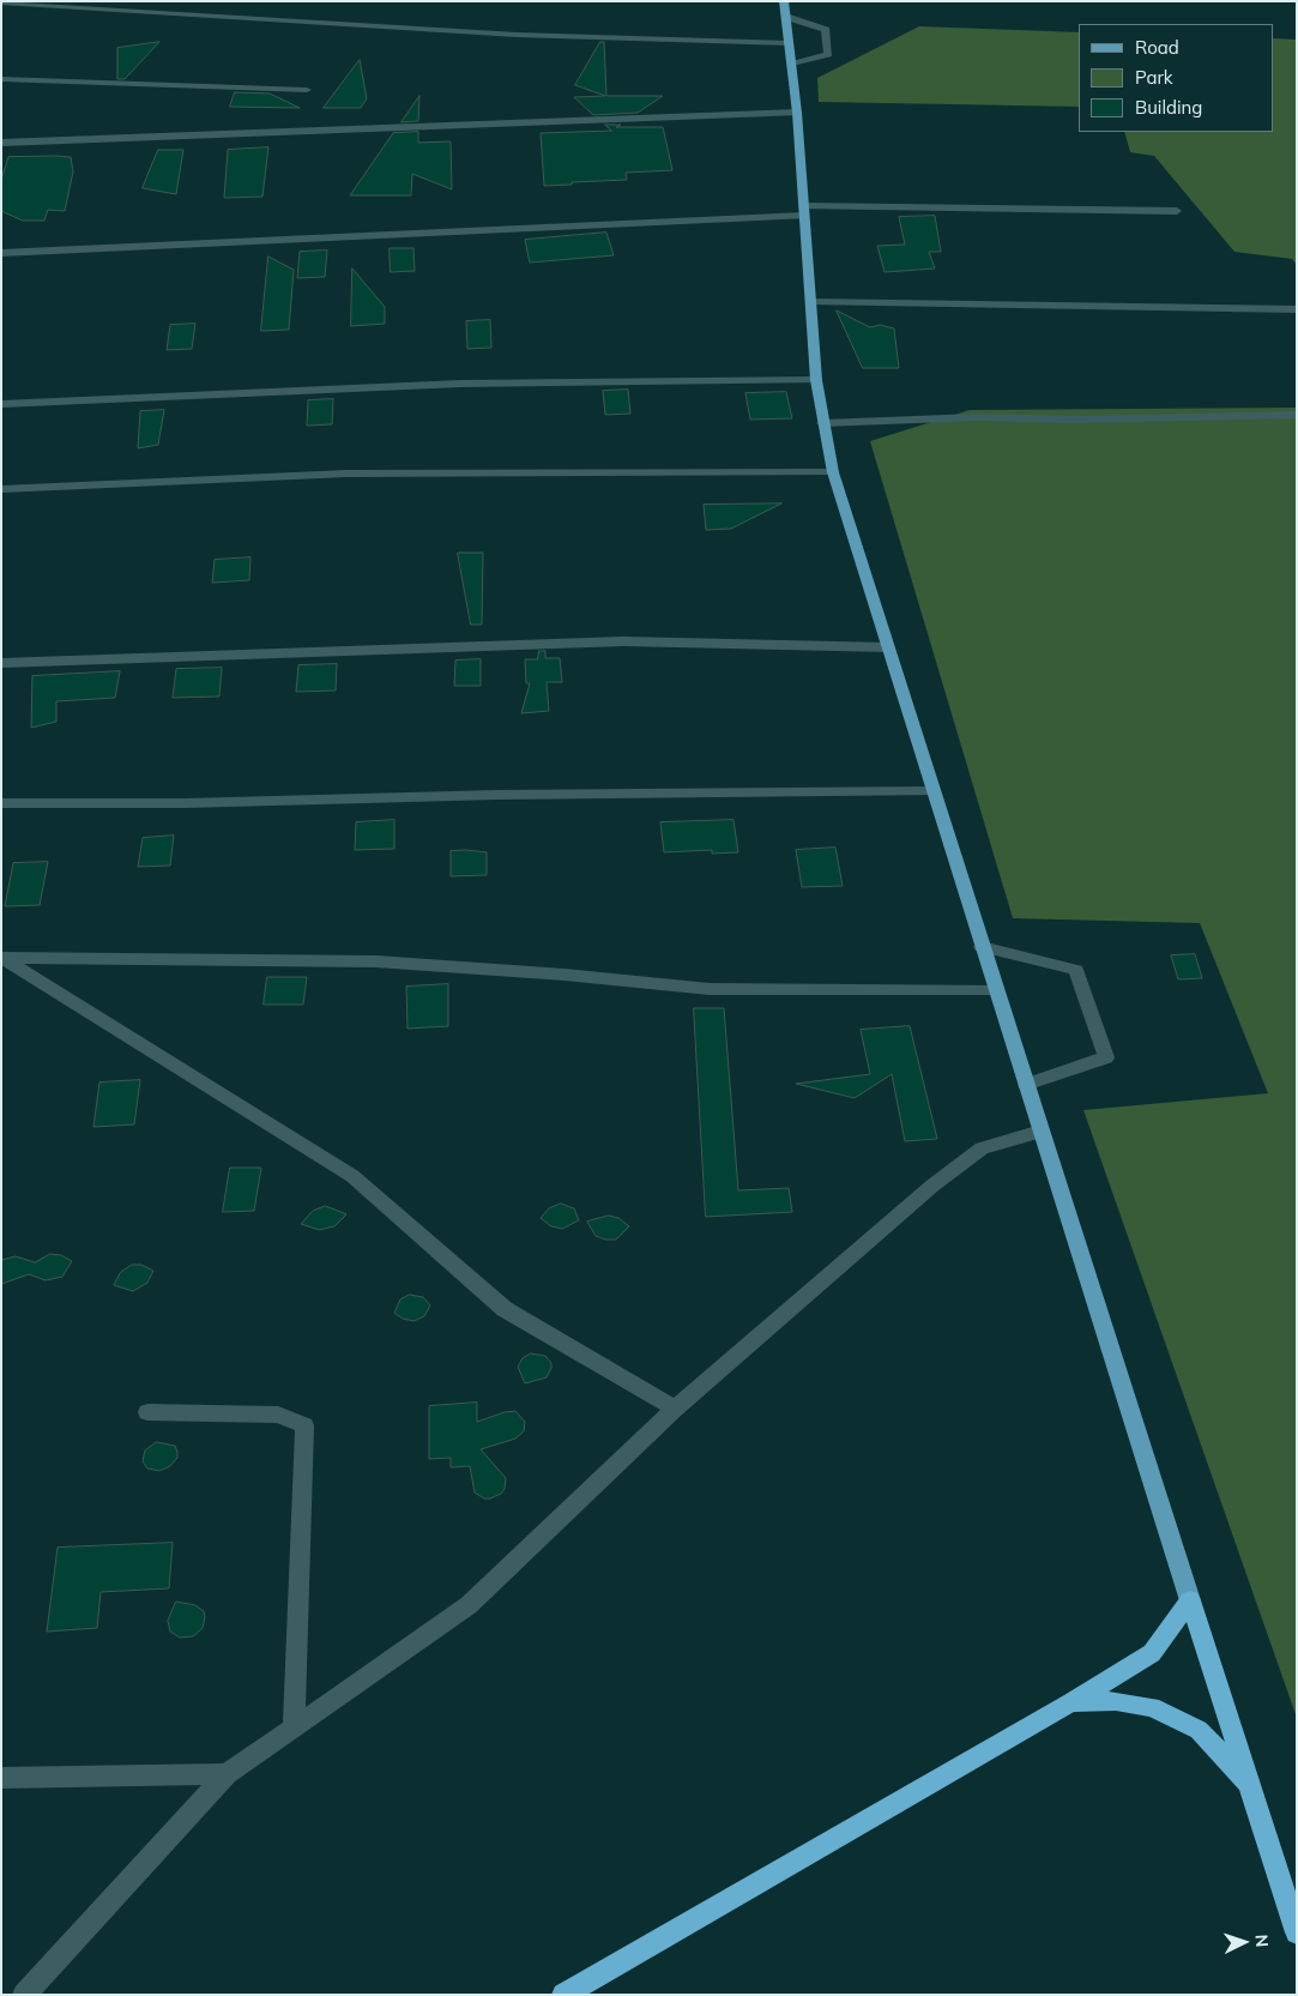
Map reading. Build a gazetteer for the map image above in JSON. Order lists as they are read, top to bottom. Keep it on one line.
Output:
{"legend":["Road","Park","Building"],"north":"right"}
